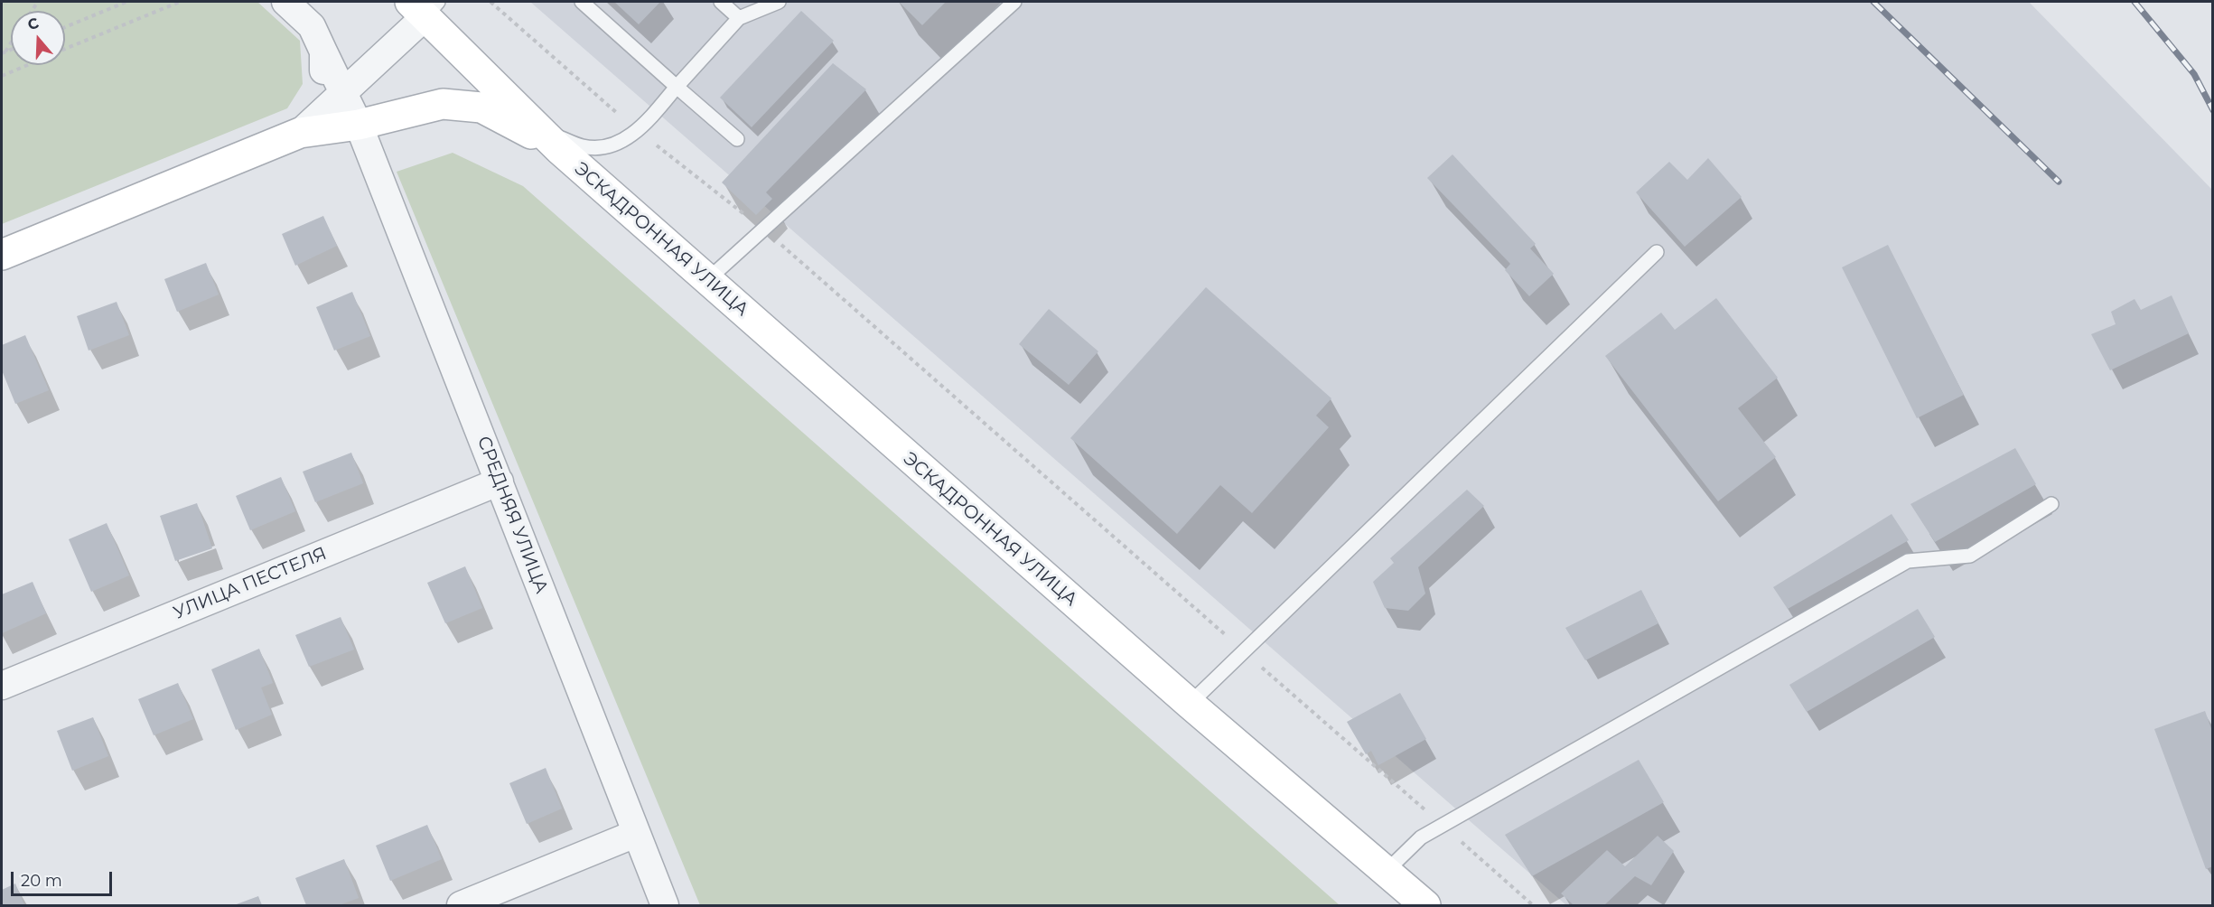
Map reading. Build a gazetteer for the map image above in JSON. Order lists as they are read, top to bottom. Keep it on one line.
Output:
{"streets":{"main road":["ЭСКАДРОННАЯ УЛИЦА"],"street":["СРЕДНЯЯ УЛИЦА","УЛИЦА ПЕСТЕЛЯ"]},"crossings":[["СРЕДНЯЯ УЛИЦА","УЛИЦА ПЕСТЕЛЯ"]],"scale_bar":"20 m","north":"top"}
